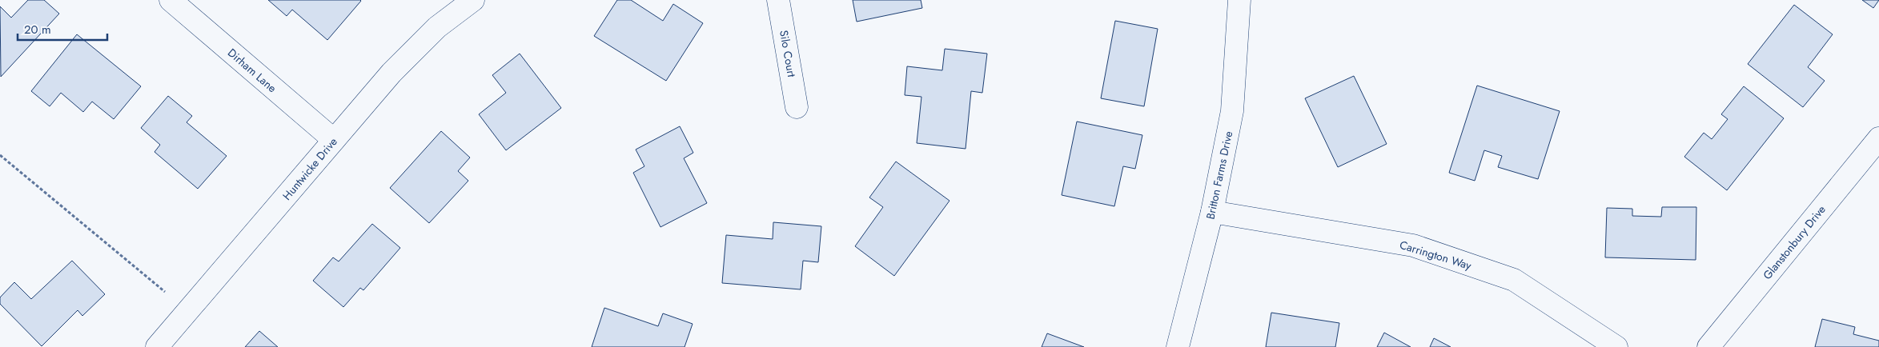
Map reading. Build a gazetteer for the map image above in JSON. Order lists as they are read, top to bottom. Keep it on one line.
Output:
{"streets":{"street":["Silo Court","Dirham Lane","Huntwicke Drive","Britton Farms Drive","Glanstonbury Drive","Carrington Way"]},"crossings":[["Dirham Lane","Huntwicke Drive"],["Britton Farms Drive","Carrington Way"]],"scale_bar":"20 m"}
